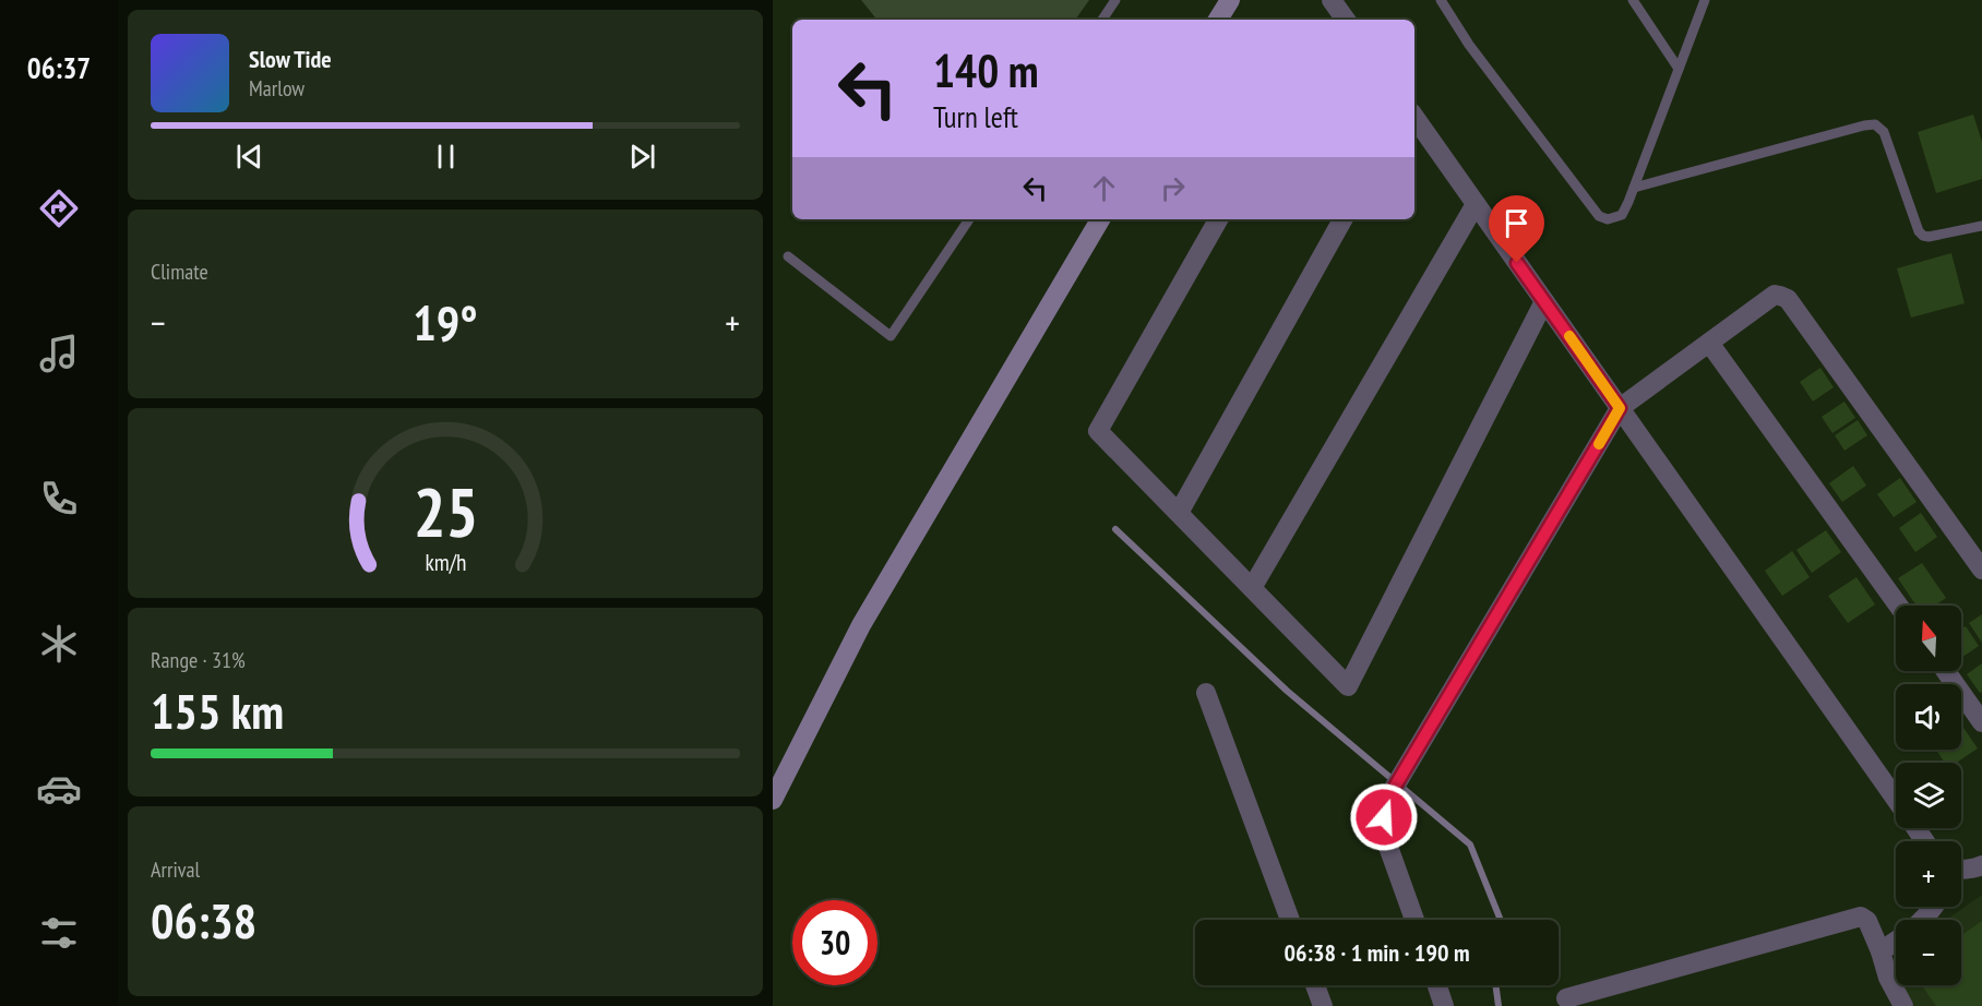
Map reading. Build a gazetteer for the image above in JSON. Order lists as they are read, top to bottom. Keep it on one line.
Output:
{"north":"top","page":{"tabs":"06:37","turn":["140 m","Turn left"],"song":["Slow Tide","Marlow"],"tile":["Climate",["Range · 31%","155 km"],["Arrival","06:38"]],"heat":["−","19°","+"],"map_buttons":["+","−"],"limit":"30","trip":"06:38 · 1 min · 190 m","gauge":["25","km/h"]}}
